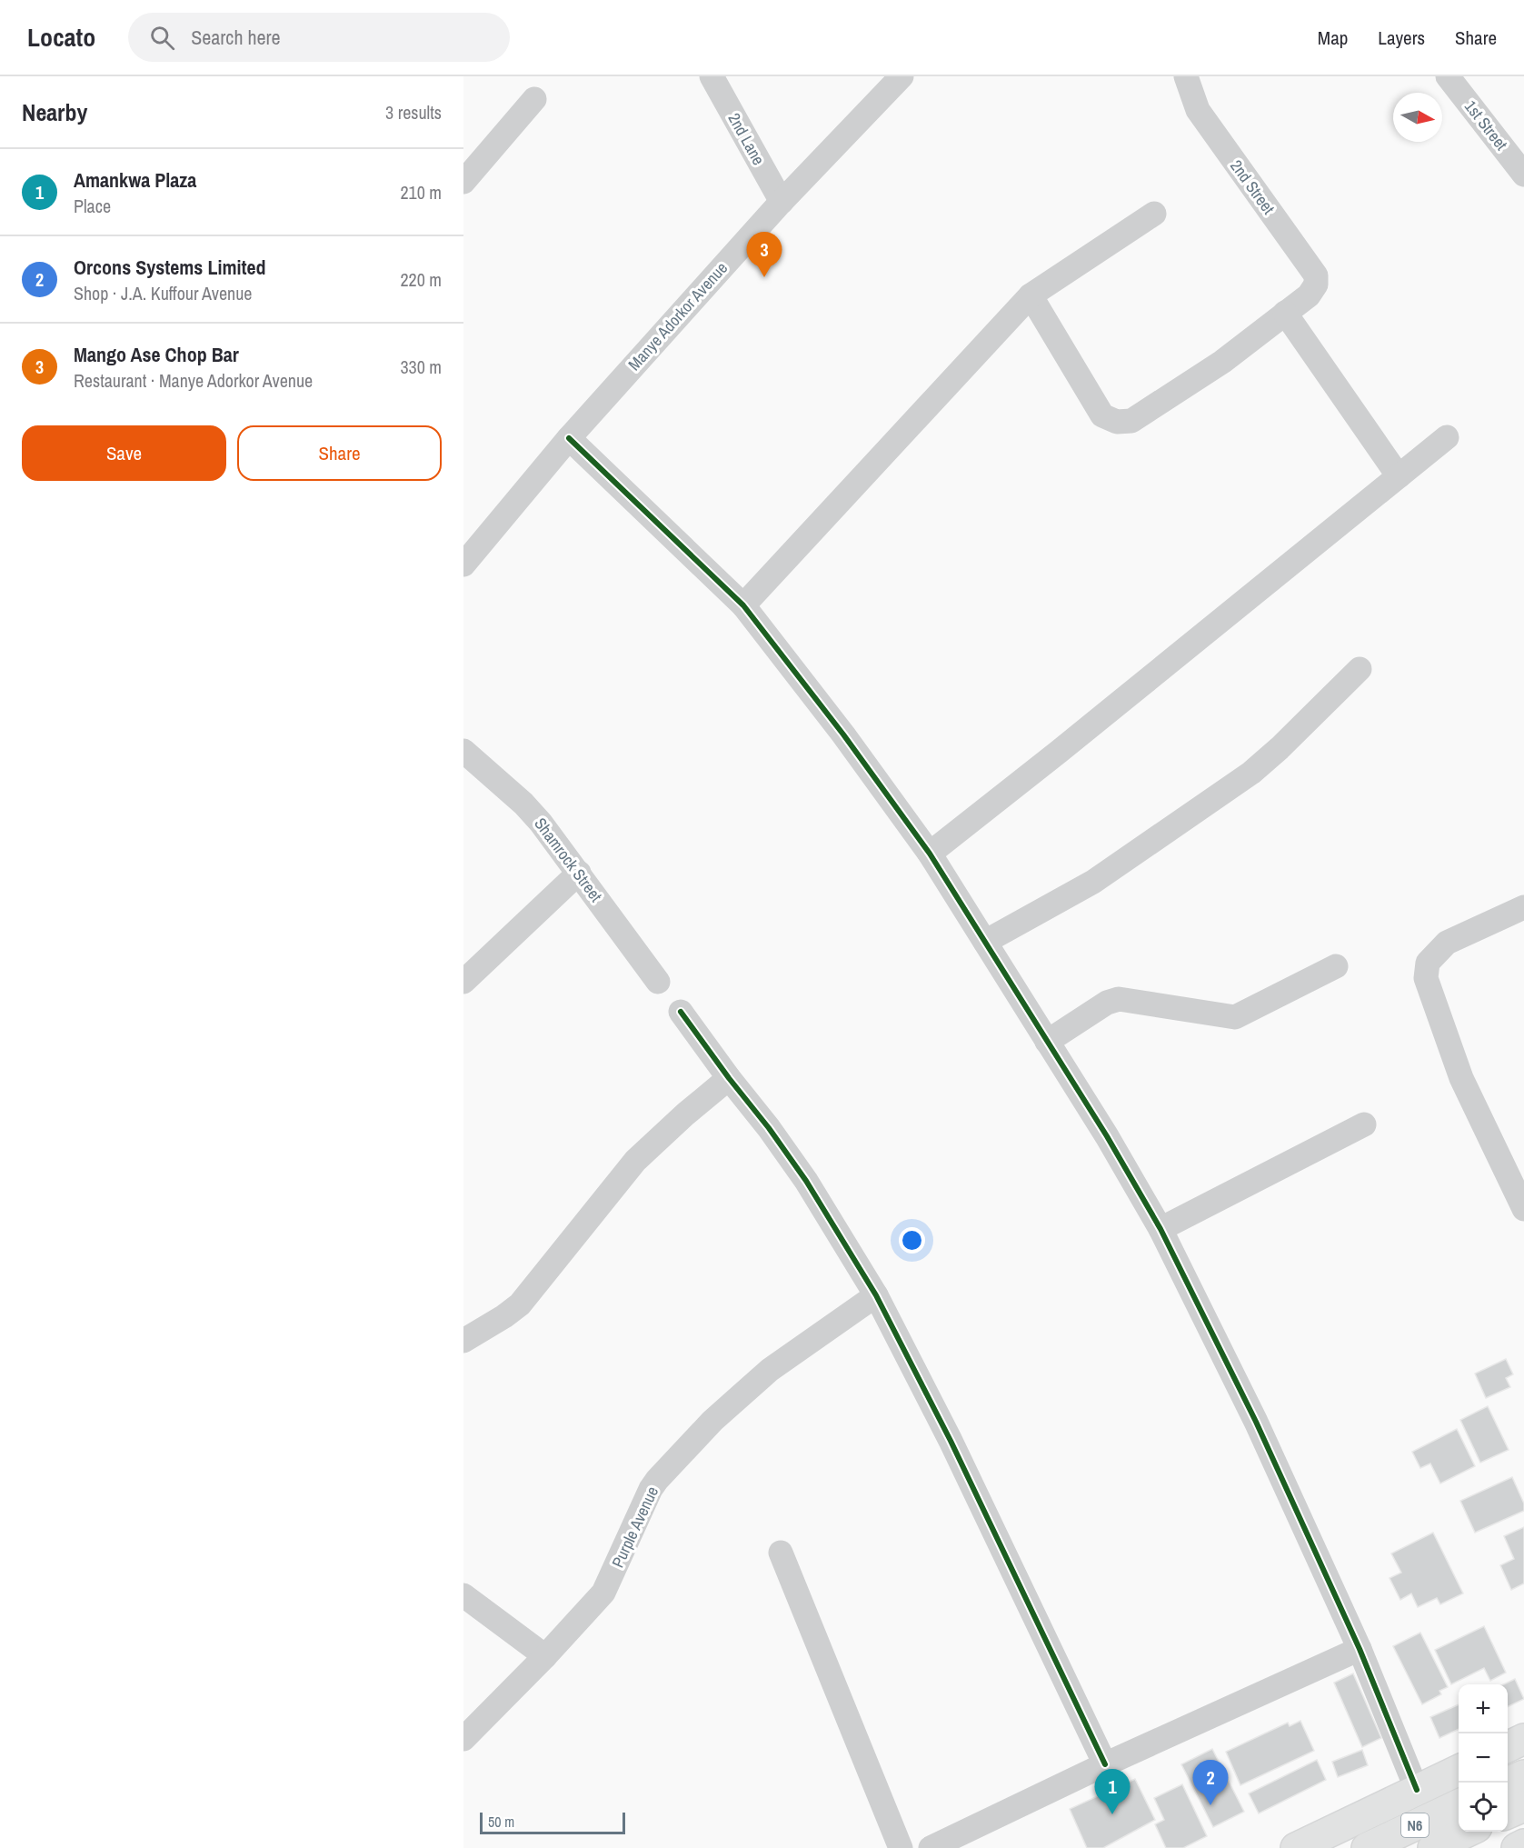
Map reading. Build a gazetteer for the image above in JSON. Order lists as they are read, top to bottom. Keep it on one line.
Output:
{"streets":{"main road":["N6"],"street":["1st Street","2nd Lane","2nd Street","Manye Adorkor Avenue","Shamrock Street","Purple Avenue"]},"crossings":[["2nd Lane","Manye Adorkor Avenue"]],"scale_bar":"50 m","north":"right","page":{"header":"Locato","search":"Search here","nav":["Map","Layers","Share"],"heading":["Nearby","3 results"],"list":[{"mark":"1","name":"Amankwa Plaza","note":"Place","value":"210 m"},{"mark":"2","name":"Orcons Systems Limited","note":"Shop · J.A. Kuffour Avenue","value":"220 m"},{"mark":"3","name":"Mango Ase Chop Bar","note":"Restaurant · Manye Adorkor Avenue","value":"330 m"}],"pins":["3","2","1"],"buttons":["Save","Share"],"map_buttons":["+","−"],"scale":"50 m"}}
